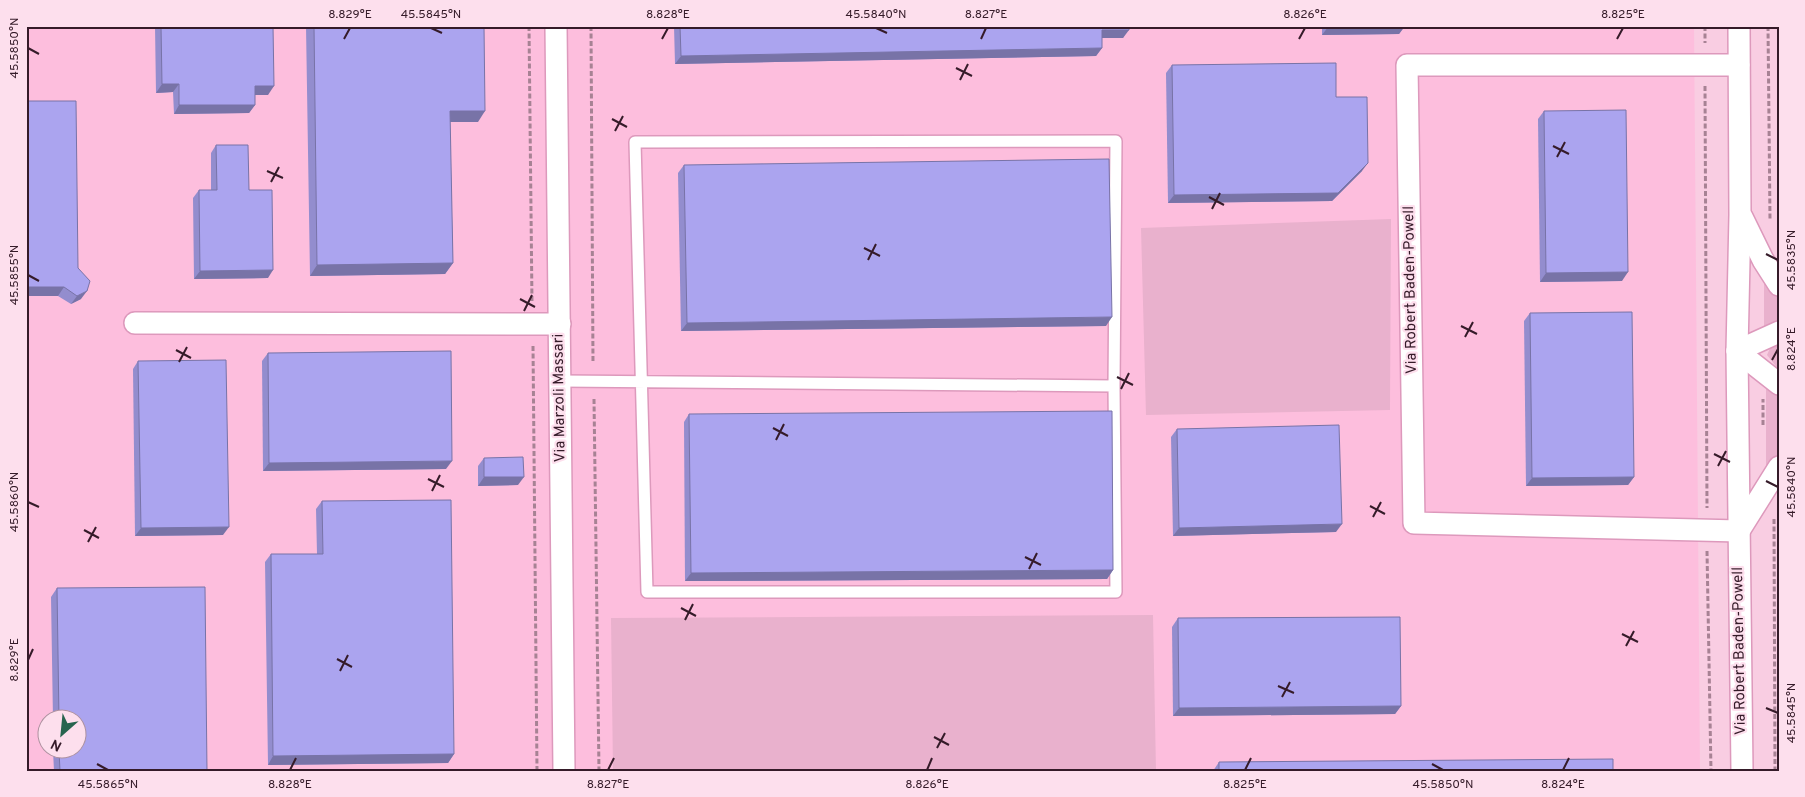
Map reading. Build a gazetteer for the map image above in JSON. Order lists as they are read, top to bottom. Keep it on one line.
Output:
{"streets":{"street":["Via Robert Baden-Powell","Via Marzoli Massari"]},"north":"bottom left","coordinates":["8.829°E","45.5845°N","8.828°E","45.5840°N","8.827°E","8.826°E","8.825°E","45.5850°N","45.5835°N","45.5855°N","8.824°E","45.5860°N","45.5865°N"]}
